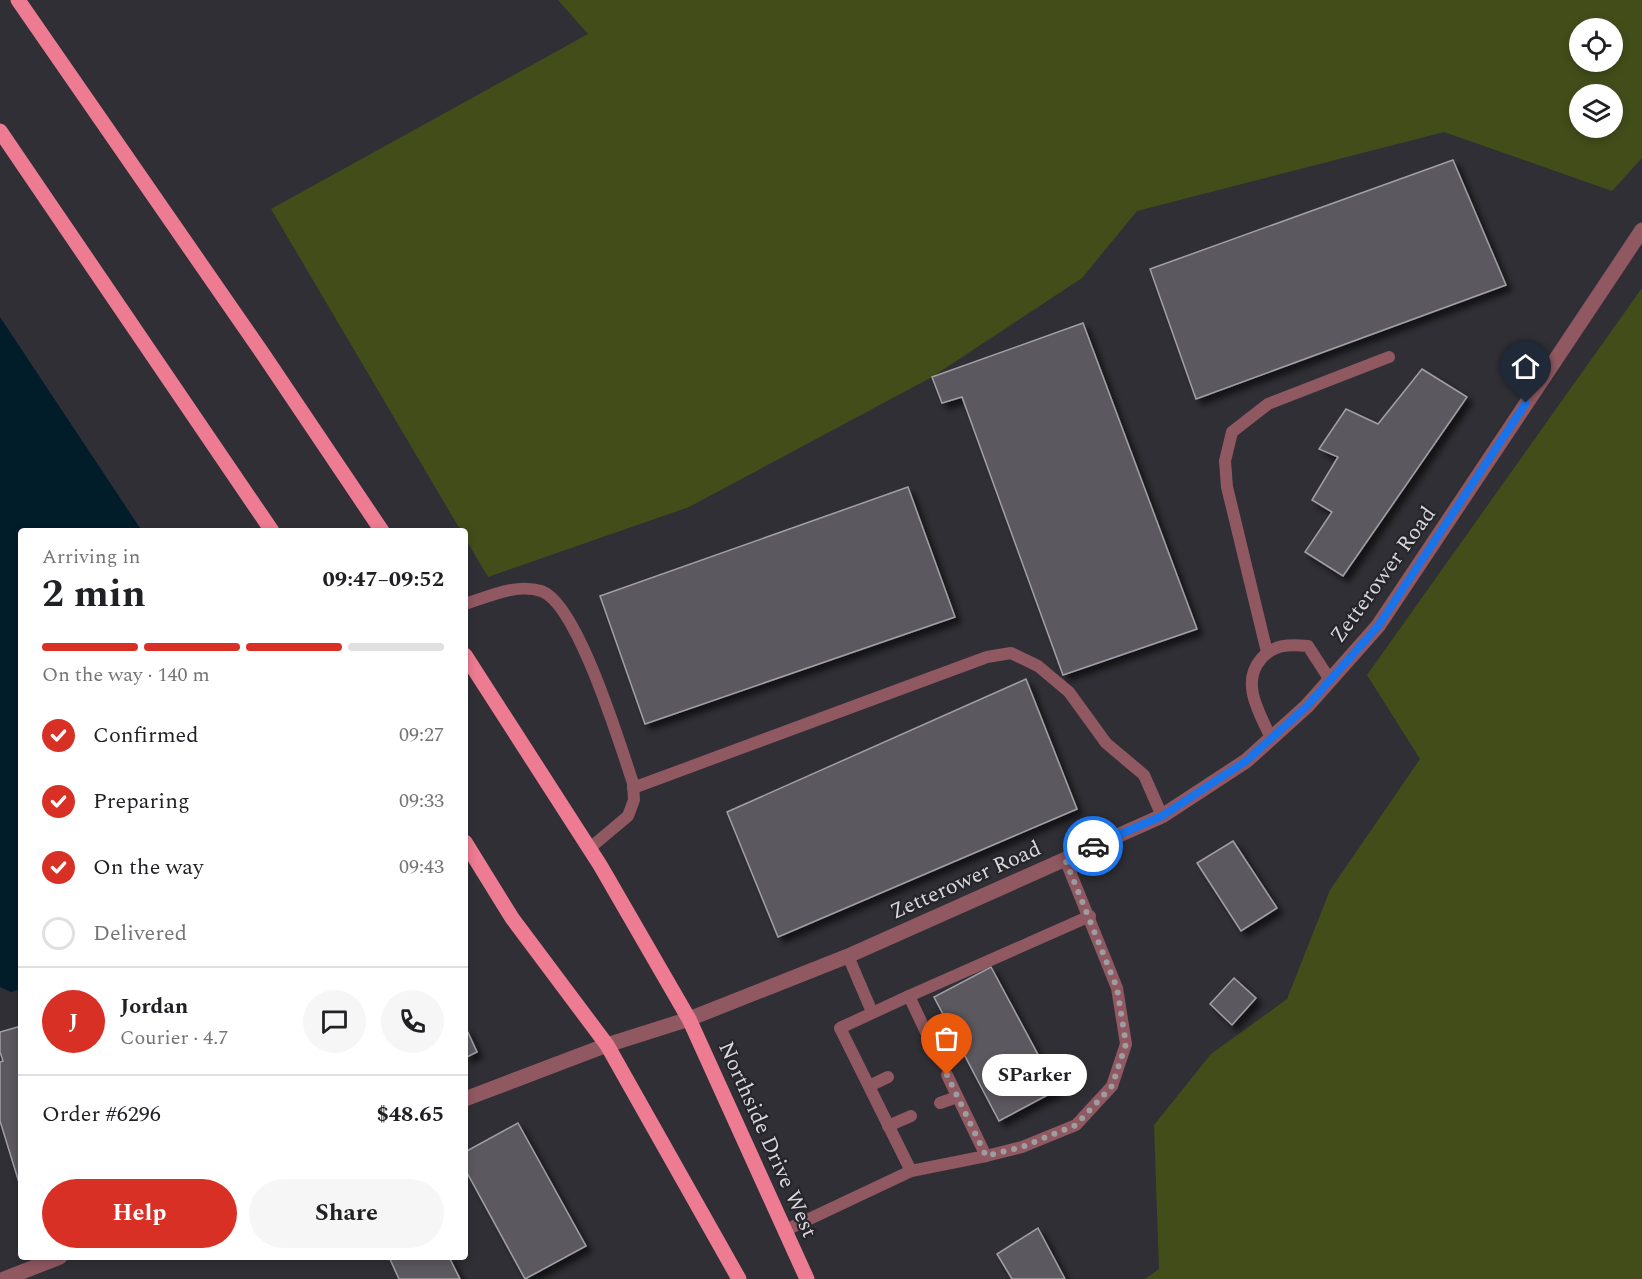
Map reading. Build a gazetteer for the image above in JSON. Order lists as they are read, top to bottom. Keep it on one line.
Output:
{"streets":{"main road":["Northside Drive West"],"street":["Zetterower Road"]},"crossings":[["Zetterower Road","Northside Drive West"]],"places":["SParker"],"page":{"heading":["2 min","Arriving in","09:47–09:52"],"panel":["Jordan","Courier · 4.7","Order #6296","$48.65"],"bar":"On the way · 140 m","list":[["Confirmed","09:27"],["Preparing","09:33"],["On the way","09:43"],"Delivered"],"round":"J","bubble":"SParker","buttons":["Help","Share"]}}
